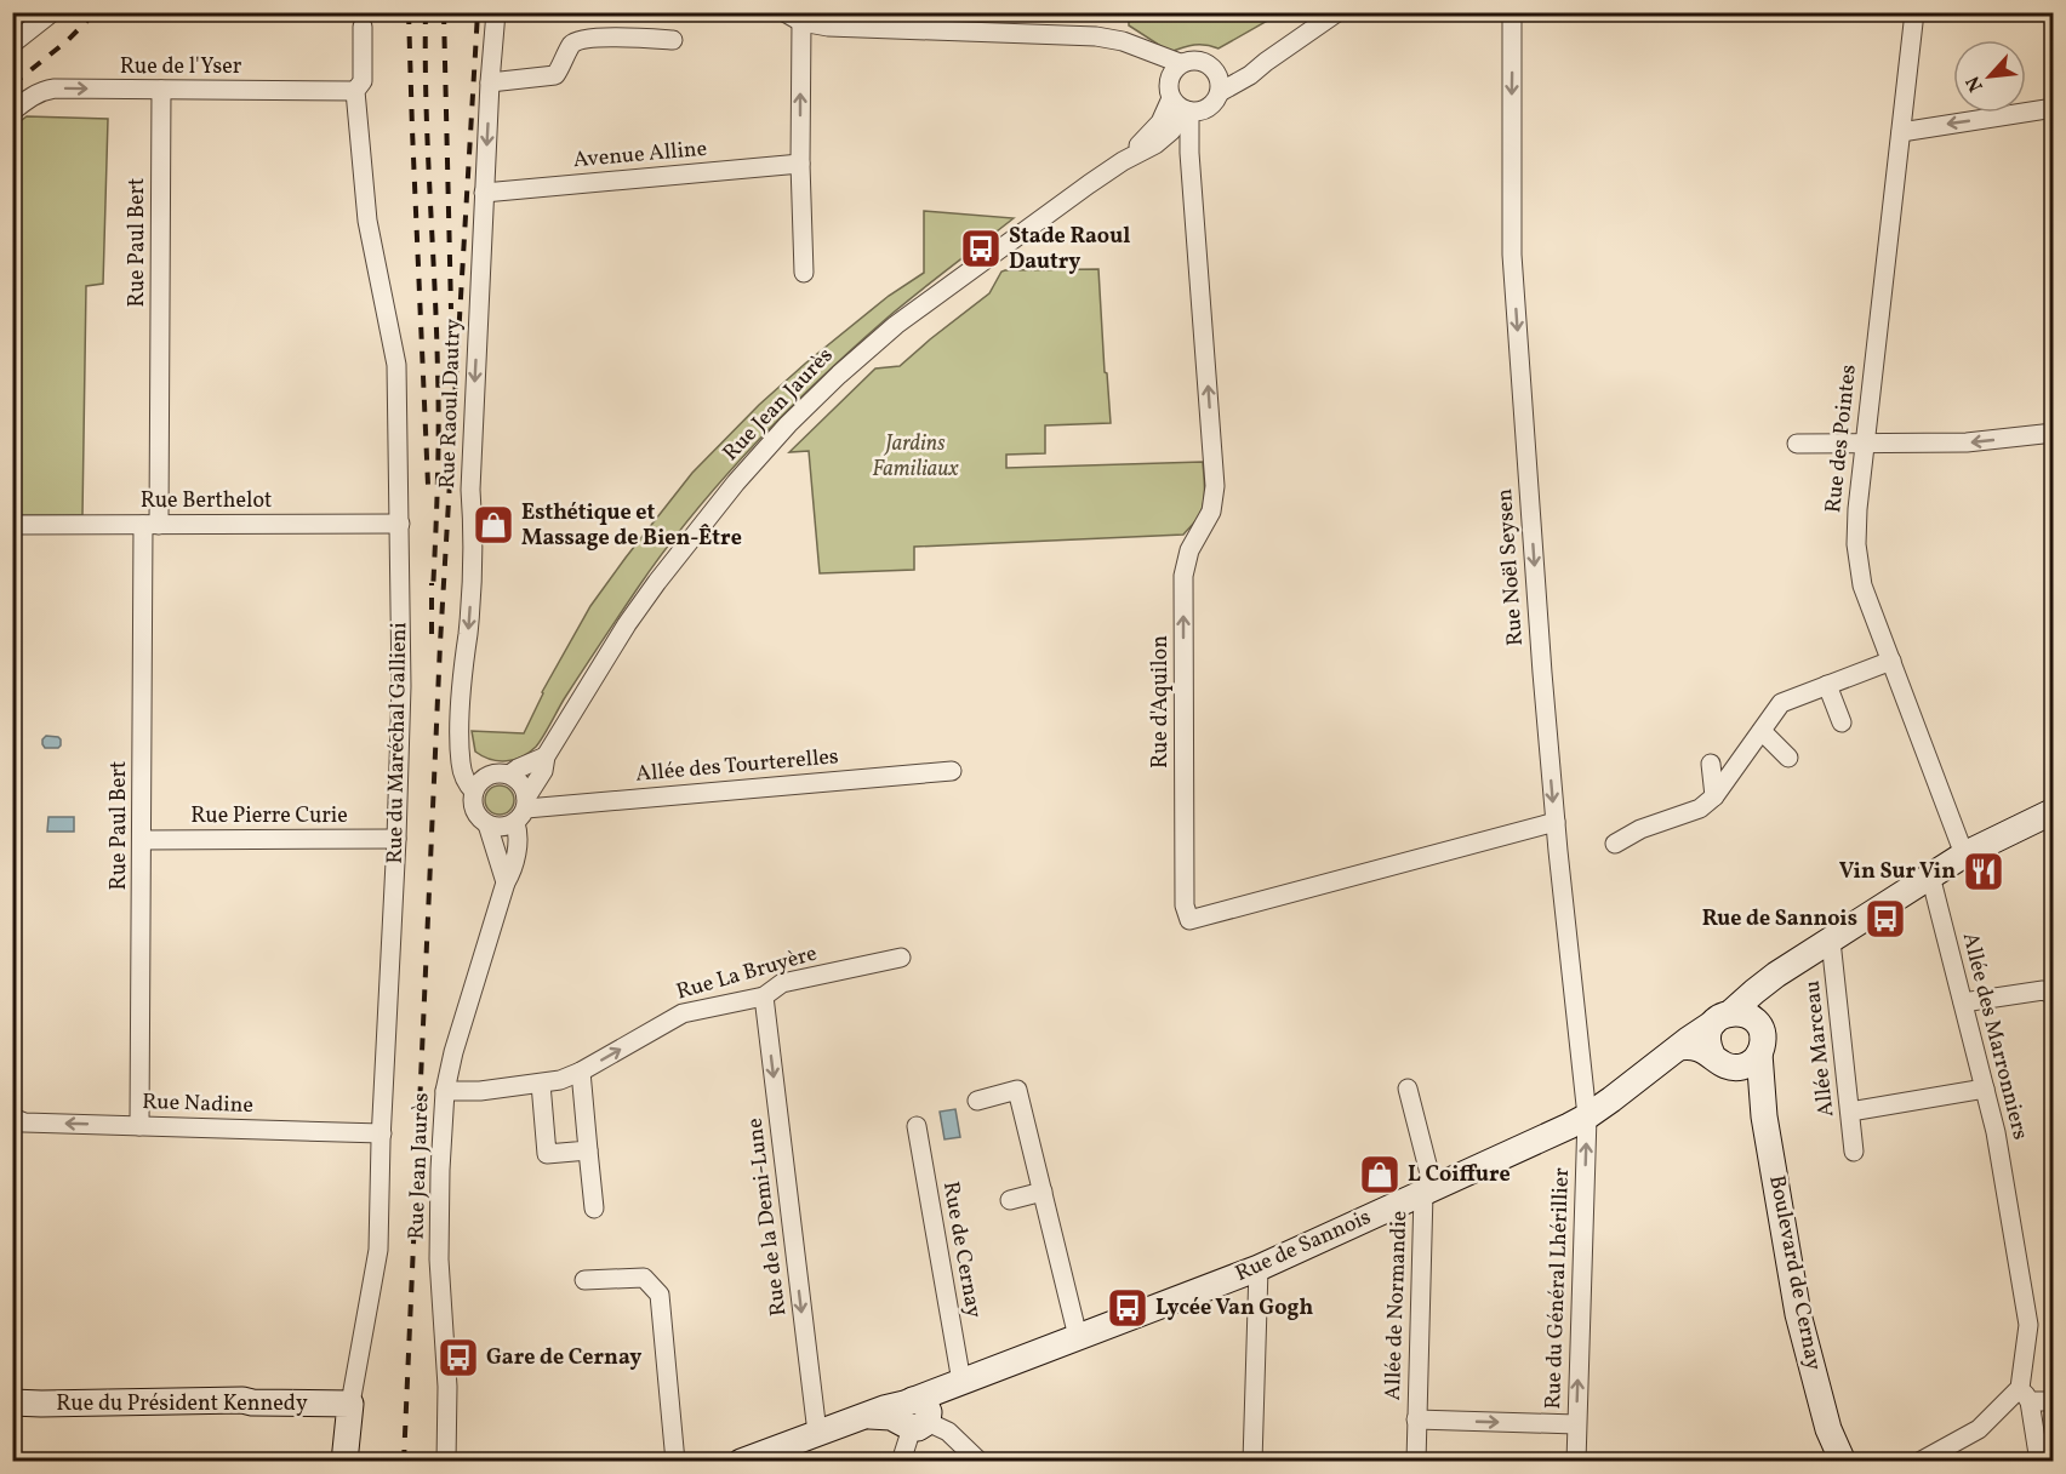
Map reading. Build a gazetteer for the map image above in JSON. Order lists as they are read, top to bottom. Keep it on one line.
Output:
{"streets":{"street":["Rue de l'Yser","Avenue Alline","Rue Paul Bert","Rue Raoul Dautry","Rue Jean Jaurès","Rue des Pointes","Rue Berthelot","Rue Noël Seysen","Rue d'Aquilon","Rue du Maréchal Gallieni","Allée des Tourterelles","Rue Pierre Curie","Rue La Bruyère","Allée des Marronniers","Allée Marceau","Rue Nadine","Rue de la Demi-Lune","Rue de Sannois","Rue de Cernay","Boulevard de Cernay","Rue du Général Lhérillier","Allée de Normandie","Rue du Président Kennedy"]},"crossings":[["Rue de l'Yser","Rue Paul Bert"],["Rue de l'Yser","Rue du Maréchal Gallieni"],["Avenue Alline","Rue Raoul Dautry"],["Rue Paul Bert","Rue Berthelot"],["Rue Paul Bert","Rue Pierre Curie"],["Rue Paul Bert","Rue Nadine"],["Rue Raoul Dautry","Rue Jean Jaurès"],["Rue Raoul Dautry","Allée des Tourterelles"],["Rue Jean Jaurès","Rue d'Aquilon"],["Rue Jean Jaurès","Allée des Tourterelles"],["Rue Jean Jaurès","Rue La Bruyère"],["Rue des Pointes","Rue de Sannois"],["Rue Berthelot","Rue du Maréchal Gallieni"],["Rue Noël Seysen","Rue d'Aquilon"],["Rue Noël Seysen","Rue de Sannois"],["Rue Noël Seysen","Rue du Général Lhérillier"],["Rue du Maréchal Gallieni","Rue Pierre Curie"],["Rue du Maréchal Gallieni","Rue Nadine"],["Rue du Maréchal Gallieni","Rue du Président Kennedy"],["Rue La Bruyère","Rue de la Demi-Lune"],["Allée des Marronniers","Rue de Sannois"],["Allée Marceau","Rue de Sannois"],["Rue de Sannois","Rue de Cernay"],["Rue de Sannois","Boulevard de Cernay"],["Rue de Sannois","Rue du Général Lhérillier"],["Rue de Sannois","Allée de Normandie"],["Rue du Général Lhérillier","Allée de Normandie"]],"one_way":["Rue de l'Yser","Rue Raoul Dautry","Rue Noël Seysen","Rue La Bruyère","Rue de la Demi-Lune","Rue du Général Lhérillier"],"parks":["Jardins Familiaux"],"places":{"bus stop":["Stade Raoul Dautry","Rue de Sannois","Lycée Van Gogh","Gare de Cernay"],"shop":["Esthétique et Massage de Bien-Être","L Coiffure"],"restaurant":["Vin Sur Vin"]},"north":"bottom left"}
